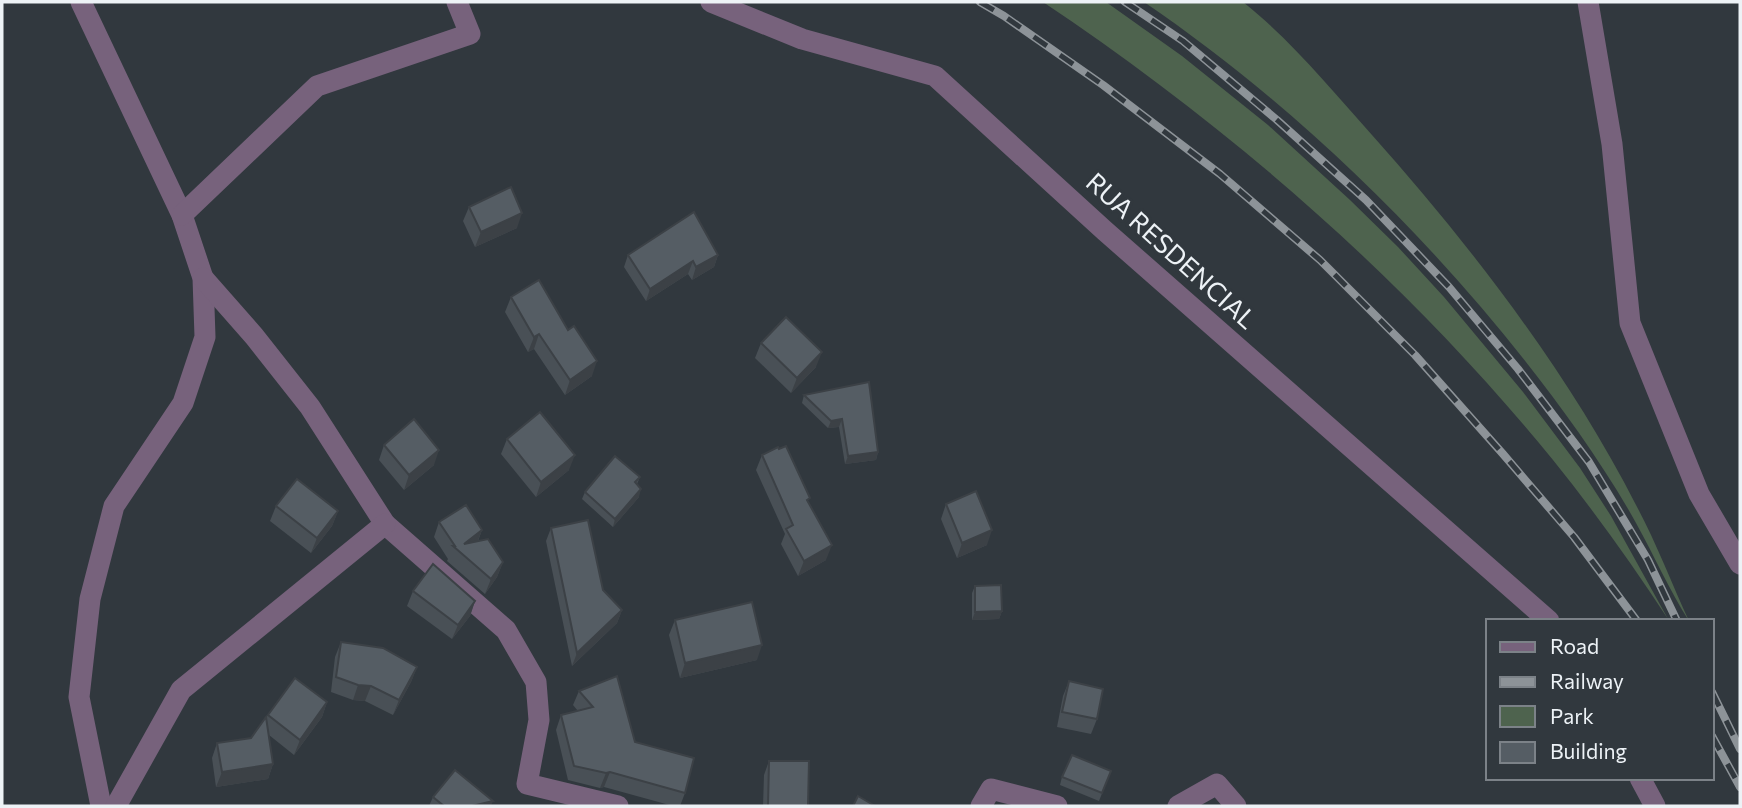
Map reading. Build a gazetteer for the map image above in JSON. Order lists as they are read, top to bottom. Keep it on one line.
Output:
{"streets":{"street":["RUA RESDENCIAL"]},"legend":["Road","Railway","Park","Building"]}
